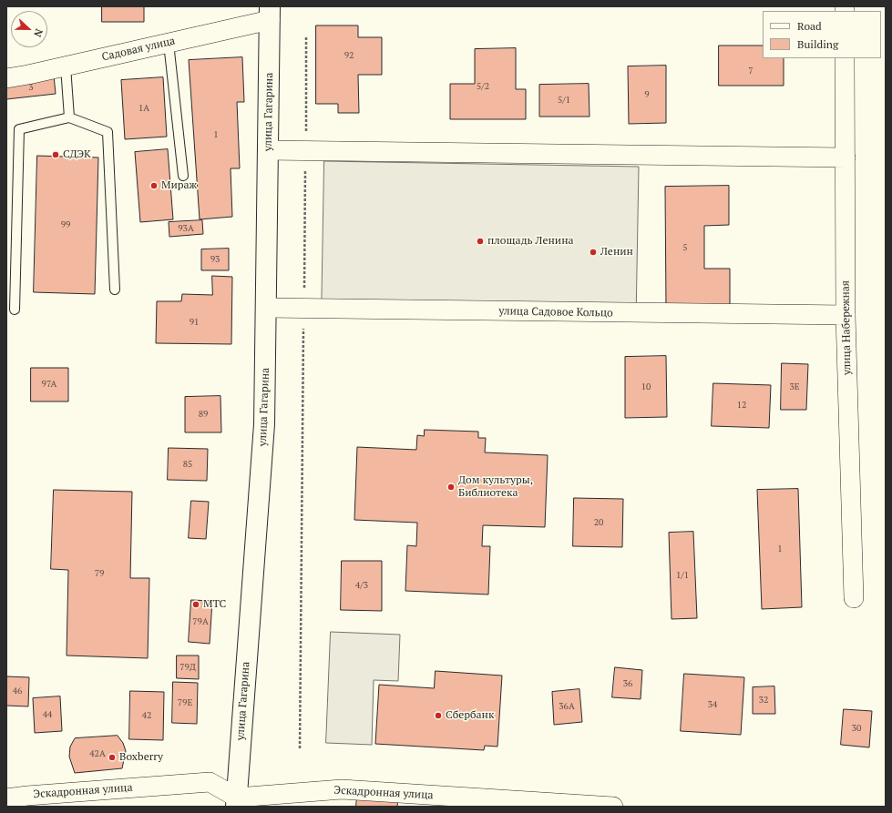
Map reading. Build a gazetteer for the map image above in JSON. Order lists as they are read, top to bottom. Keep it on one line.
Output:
{"streets":{"street":["Садовая улица","улица Гагарина","улица Садовое Кольцо","улица Набережная","Эскадронная улица"]},"crossings":[["Садовая улица","улица Гагарина"],["улица Гагарина","улица Садовое Кольцо"],["улица Гагарина","Эскадронная улица"],["улица Садовое Кольцо","улица Набережная"]],"places":["СДЭК","Мираж","площадь Ленина","Ленин","Дом культуры, Библиотека","МТС","Сбербанк","Boxberry"],"house_numbers":["92","7","5/2","3","9","5/1","1А","1","99","93А","5","93","91","97А","10","3Е","12","89","85","20","1","79","1/1","4/3","79А","79Д","36","46","32","79Е","34","36А","44","42","30","42А"],"legend":["Road","Building"],"north":"right"}
